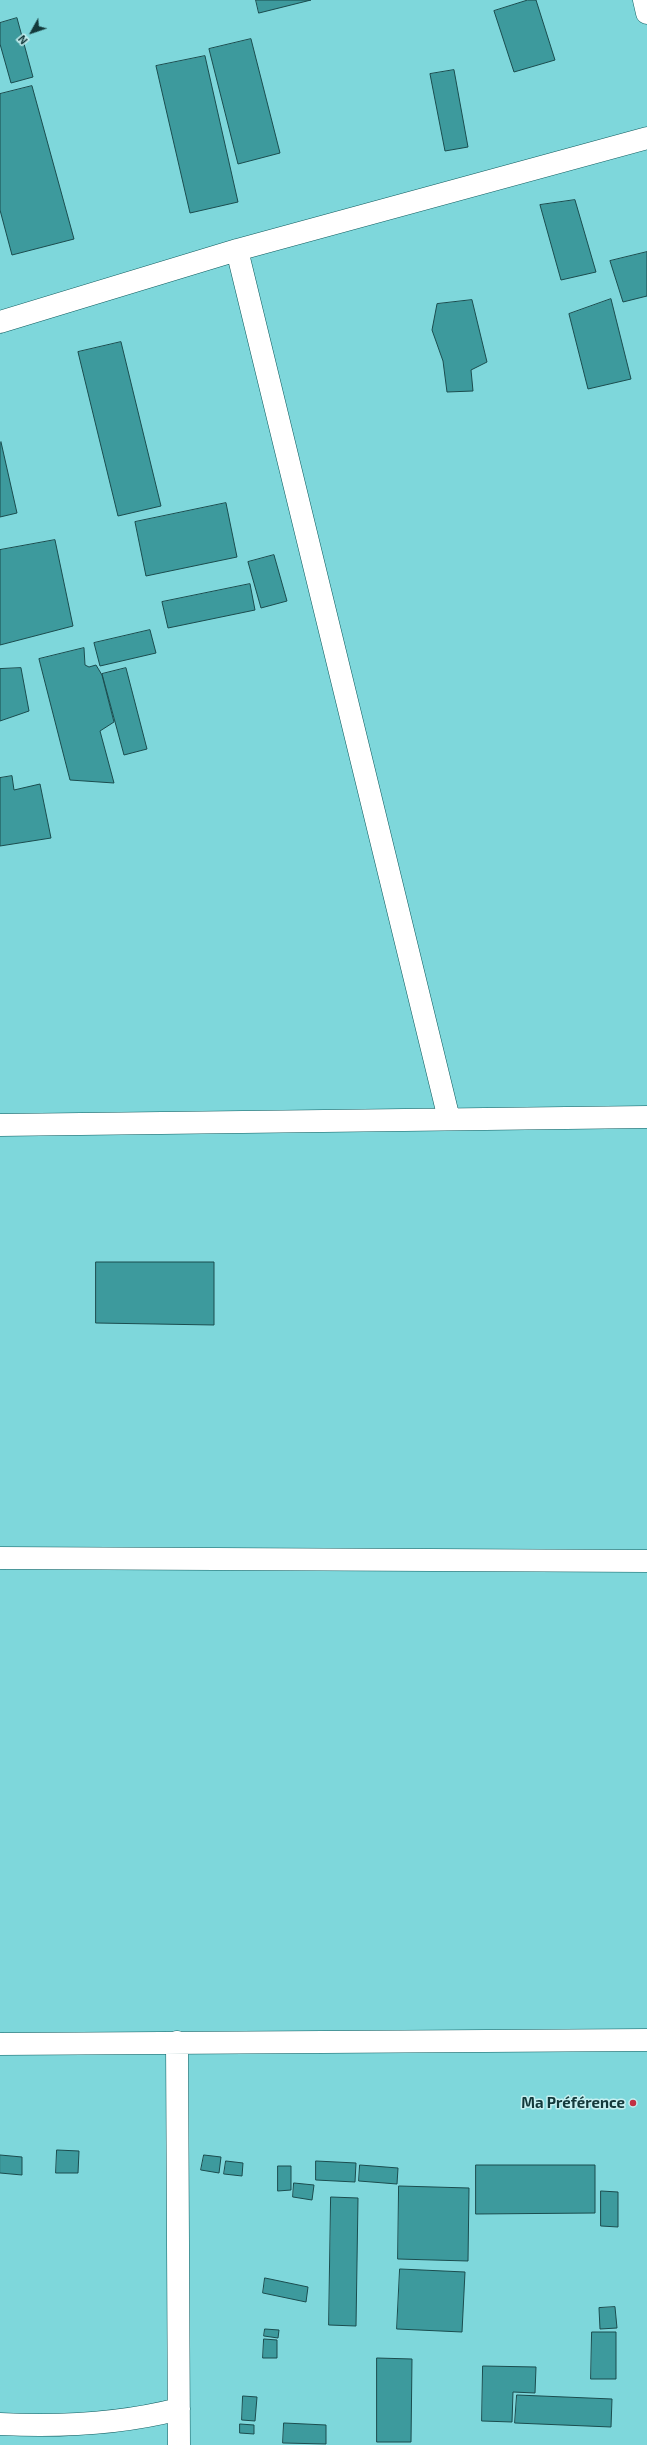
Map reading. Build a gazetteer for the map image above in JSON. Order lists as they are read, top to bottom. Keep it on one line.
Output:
{"places":["Ma Préférence"],"north":"bottom left"}
